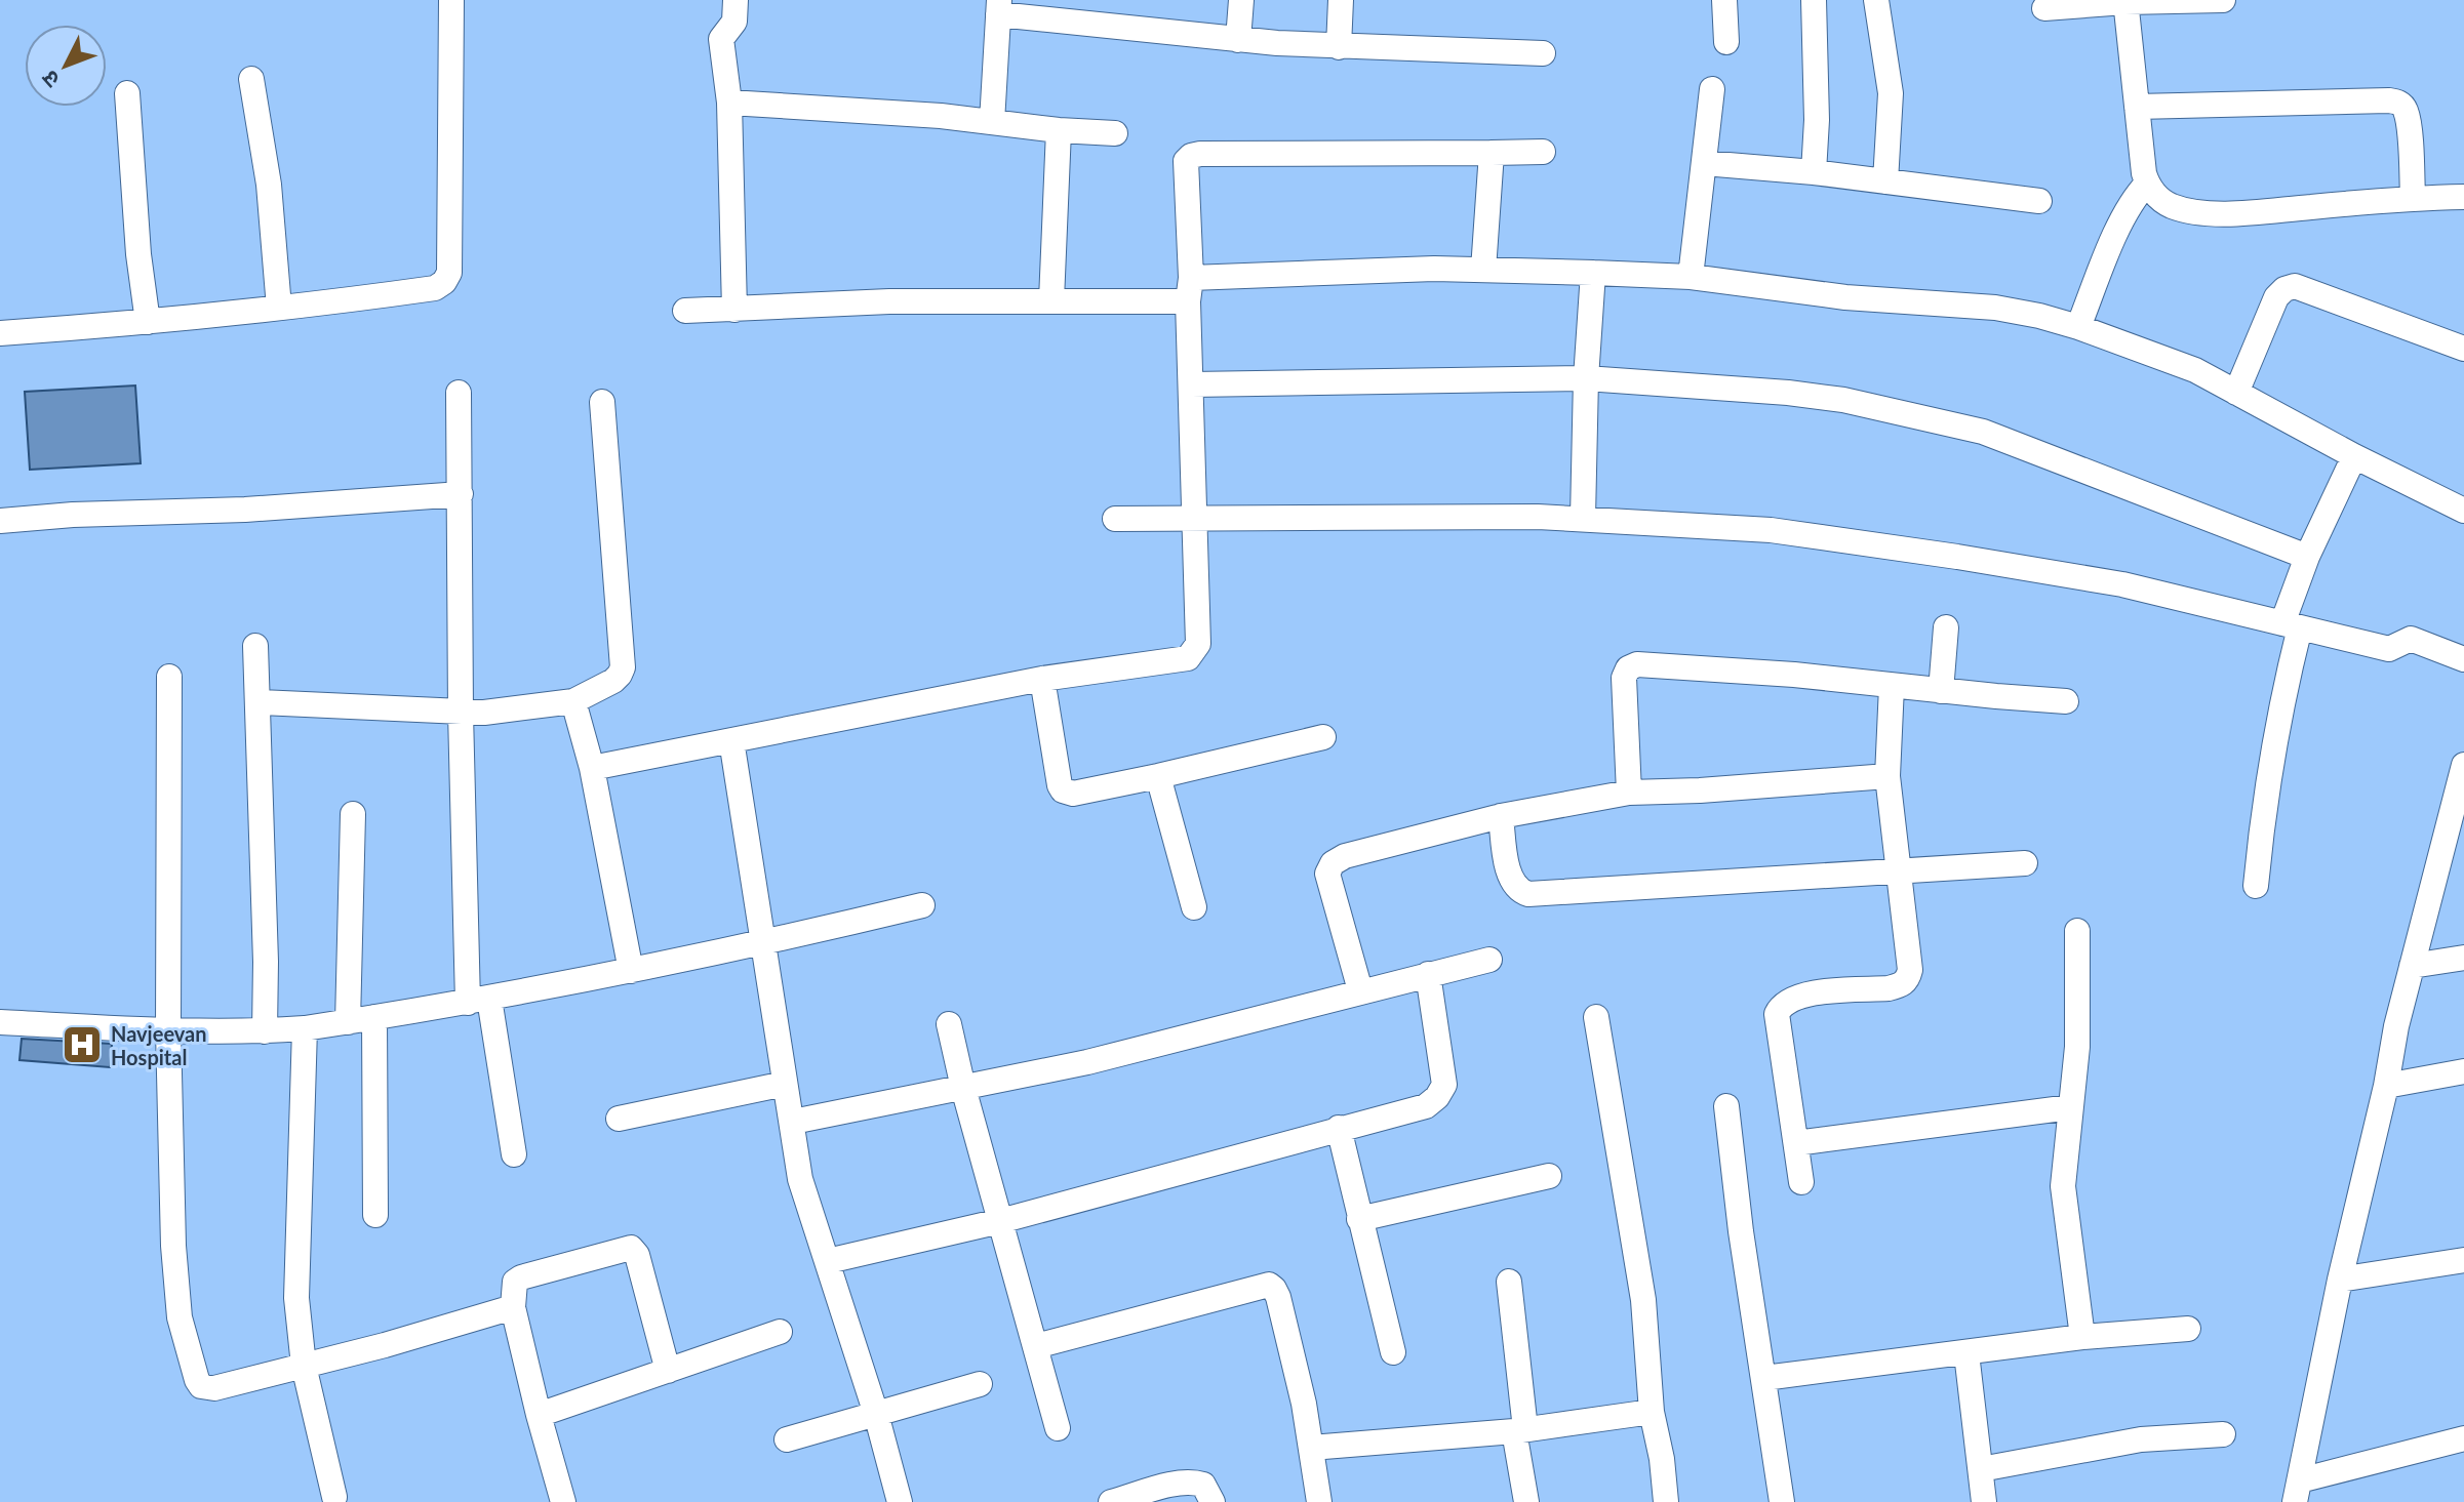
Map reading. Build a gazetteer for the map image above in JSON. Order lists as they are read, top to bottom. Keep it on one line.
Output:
{"places":{"hospital":["Navjeevan Hospital"]},"north":"bottom left"}
